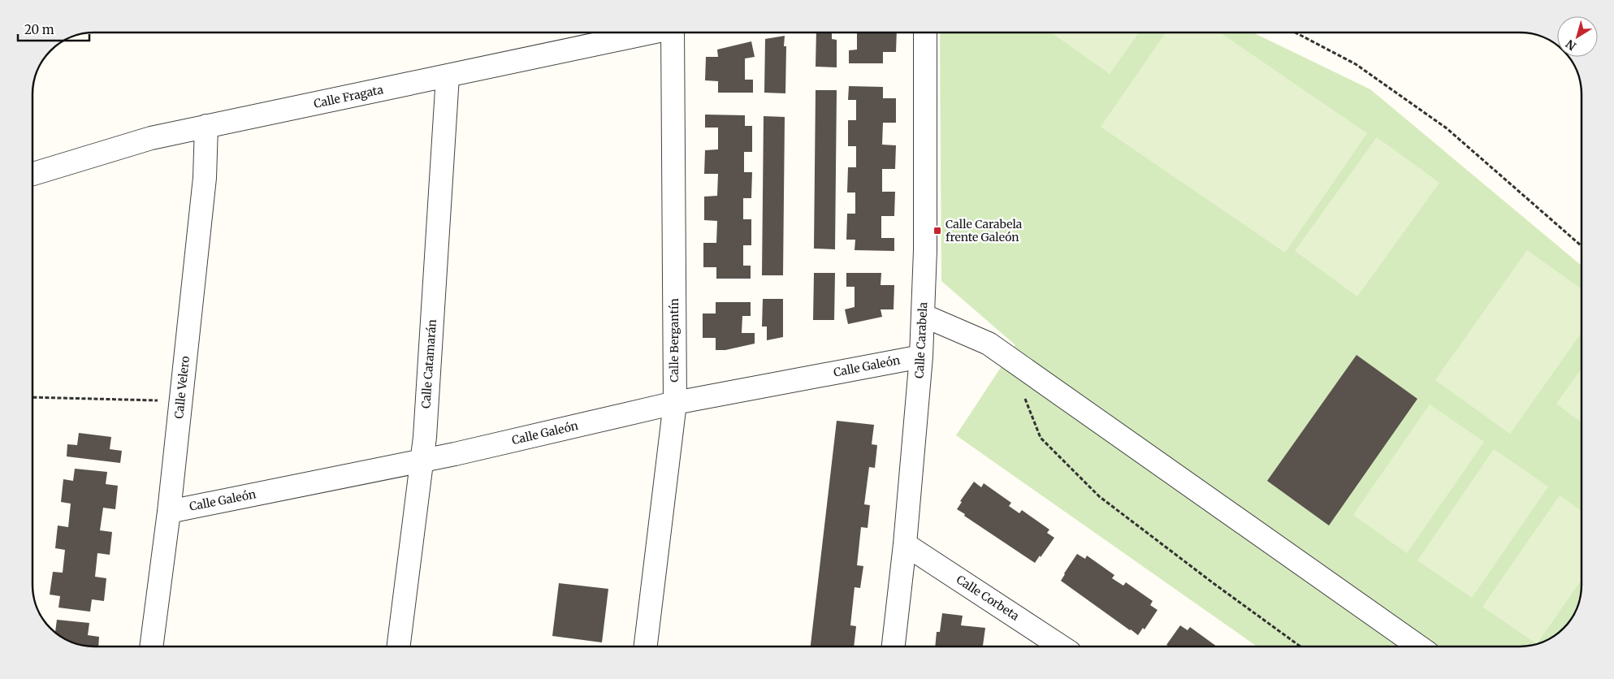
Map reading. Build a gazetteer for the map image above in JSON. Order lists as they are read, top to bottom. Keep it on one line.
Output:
{"streets":{"street":["Calle Fragata","Calle Bergantín","Calle Carabela","Calle Catamarán","Calle Galeón","Calle Velero","Calle Corbeta"]},"crossings":[["Calle Fragata","Calle Catamarán"],["Calle Fragata","Calle Velero"],["Calle Bergantín","Calle Galeón"],["Calle Carabela","Calle Galeón"],["Calle Carabela","Calle Corbeta"],["Calle Catamarán","Calle Galeón"],["Calle Galeón","Calle Velero"]],"places":{"transit":["Calle Carabela frente Galeón"]},"scale_bar":"20 m","north":"bottom left"}
